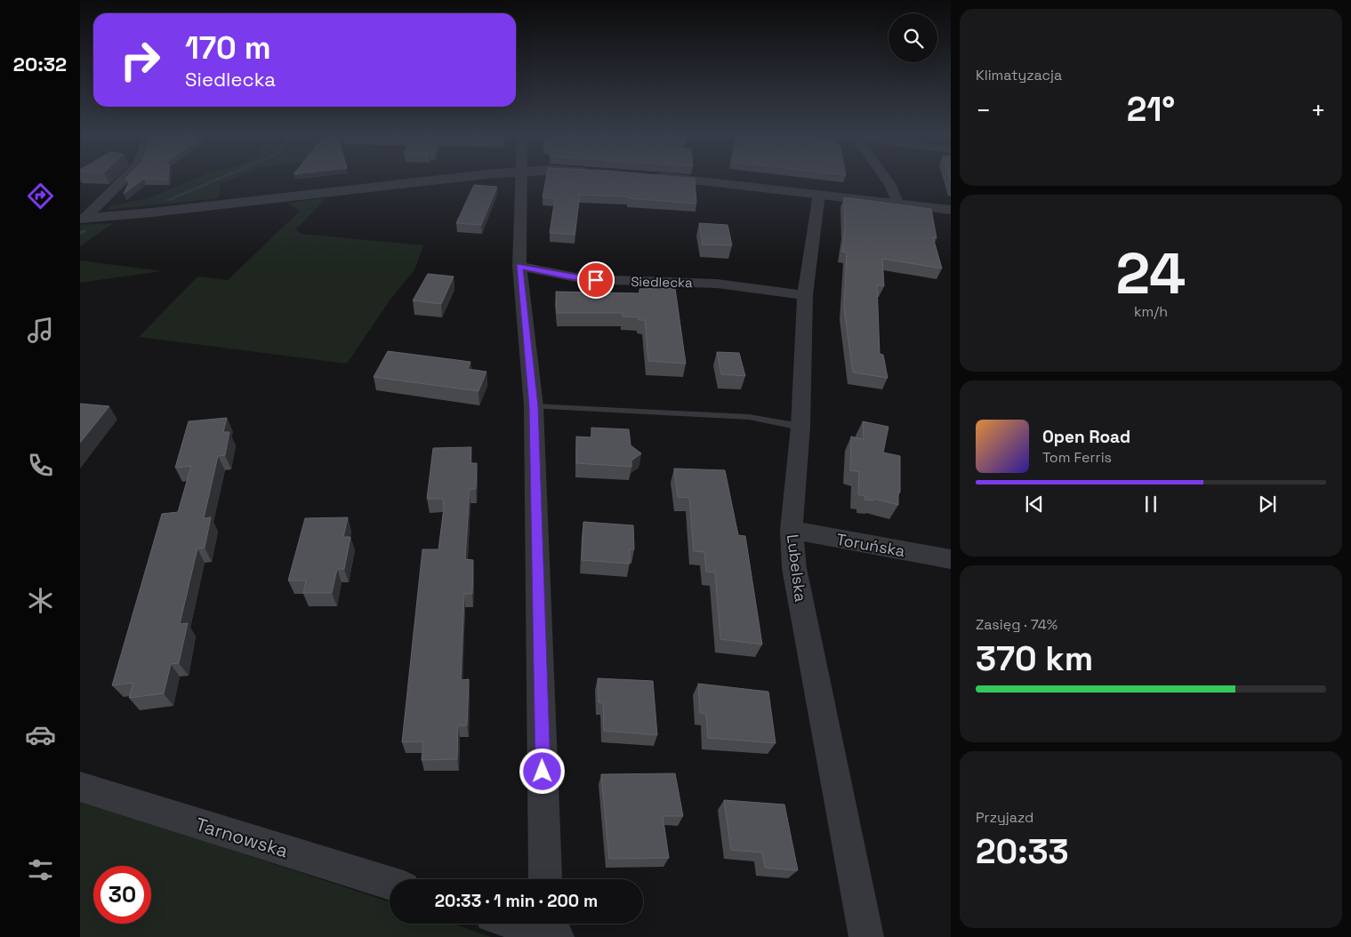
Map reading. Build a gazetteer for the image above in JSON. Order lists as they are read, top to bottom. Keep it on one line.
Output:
{"streets":{"street":["Siedlecka","Toruńska","Lubelska","Tarnowska"]},"crossings":[["Siedlecka","Lubelska"],["Toruńska","Lubelska"]],"page":{"tabs":"20:32","tile":["Klimatyzacja",["24","km/h"],["Zasięg · 74%","370 km"],["Przyjazd","20:33"]],"turn":["170 m","Siedlecka"],"heat":["−","21°","+"],"song":["Open Road","Tom Ferris"],"limit":"30","trip":"20:33 · 1 min · 200 m"}}
